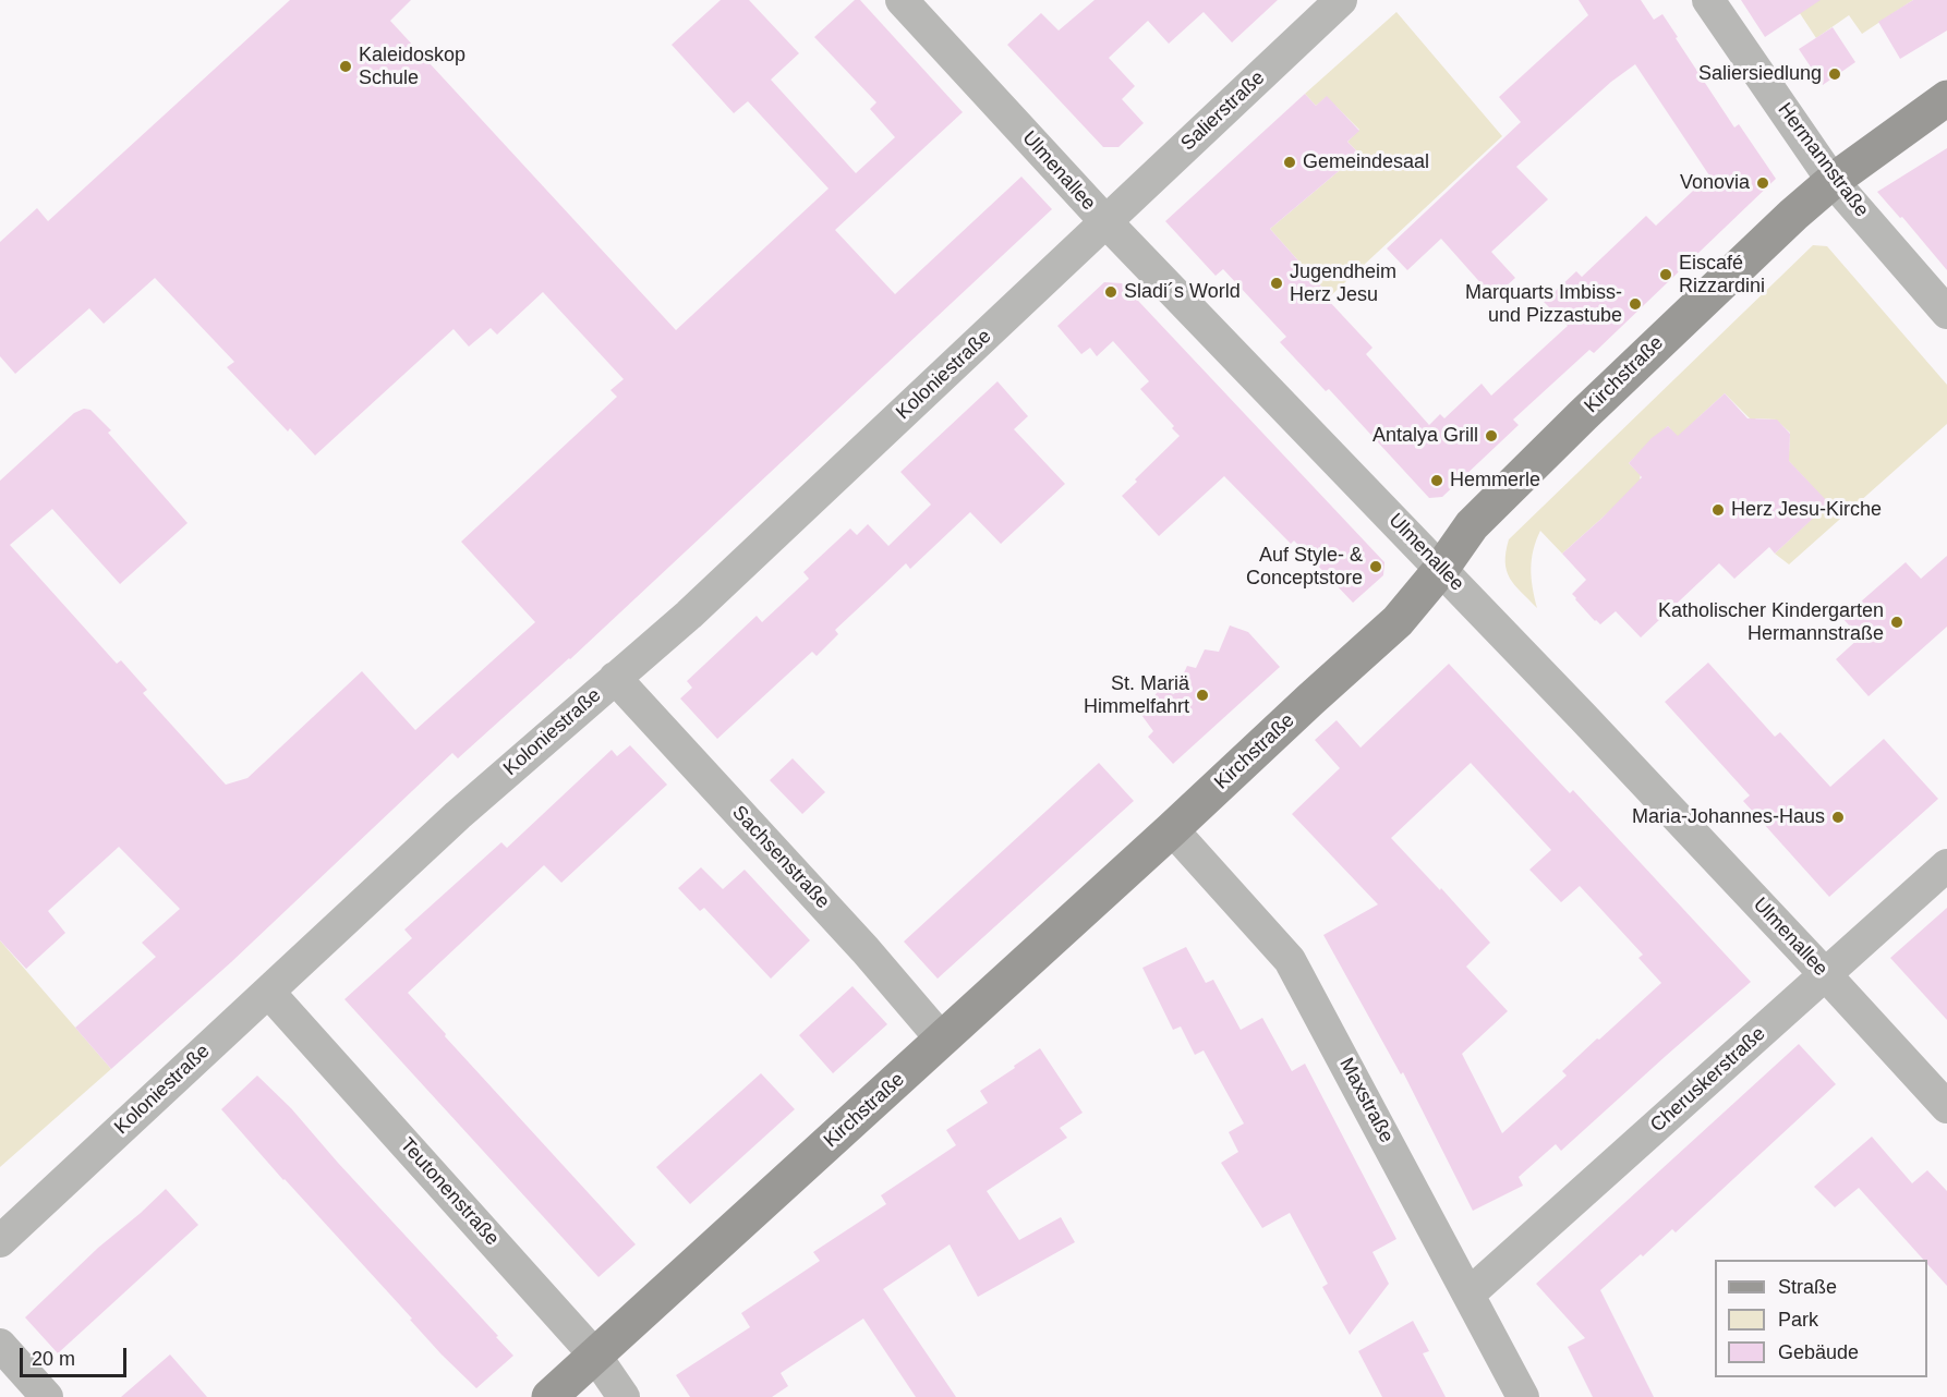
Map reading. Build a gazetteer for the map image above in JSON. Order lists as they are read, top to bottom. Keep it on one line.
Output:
{"streets":{"street":["Salierstraße","Hermannstraße","Ulmenallee","Koloniestraße","Kirchstraße","Sachsenstraße","Cheruskerstraße","Maxstraße","Teutonenstraße"]},"crossings":[["Salierstraße","Ulmenallee"],["Salierstraße","Koloniestraße"],["Hermannstraße","Kirchstraße"],["Ulmenallee","Koloniestraße"],["Ulmenallee","Kirchstraße"],["Ulmenallee","Cheruskerstraße"],["Koloniestraße","Sachsenstraße"],["Koloniestraße","Teutonenstraße"],["Kirchstraße","Sachsenstraße"],["Kirchstraße","Maxstraße"],["Kirchstraße","Teutonenstraße"],["Cheruskerstraße","Maxstraße"]],"places":["Kaleidoskop Schule","Saliersiedlung","Gemeindesaal","Vonovia","Eiscafé Rizzardini","Jugendheim Herz Jesu","Sladi´s World","Marquarts Imbiss- und Pizzastube","Antalya Grill","Hemmerle","Herz Jesu-Kirche","Auf Style- & Conceptstore","Katholischer Kindergarten Hermannstraße","St. Mariä Himmelfahrt","Maria-Johannes-Haus"],"legend":["Straße","Park","Gebäude"],"scale_bar":"20 m"}
